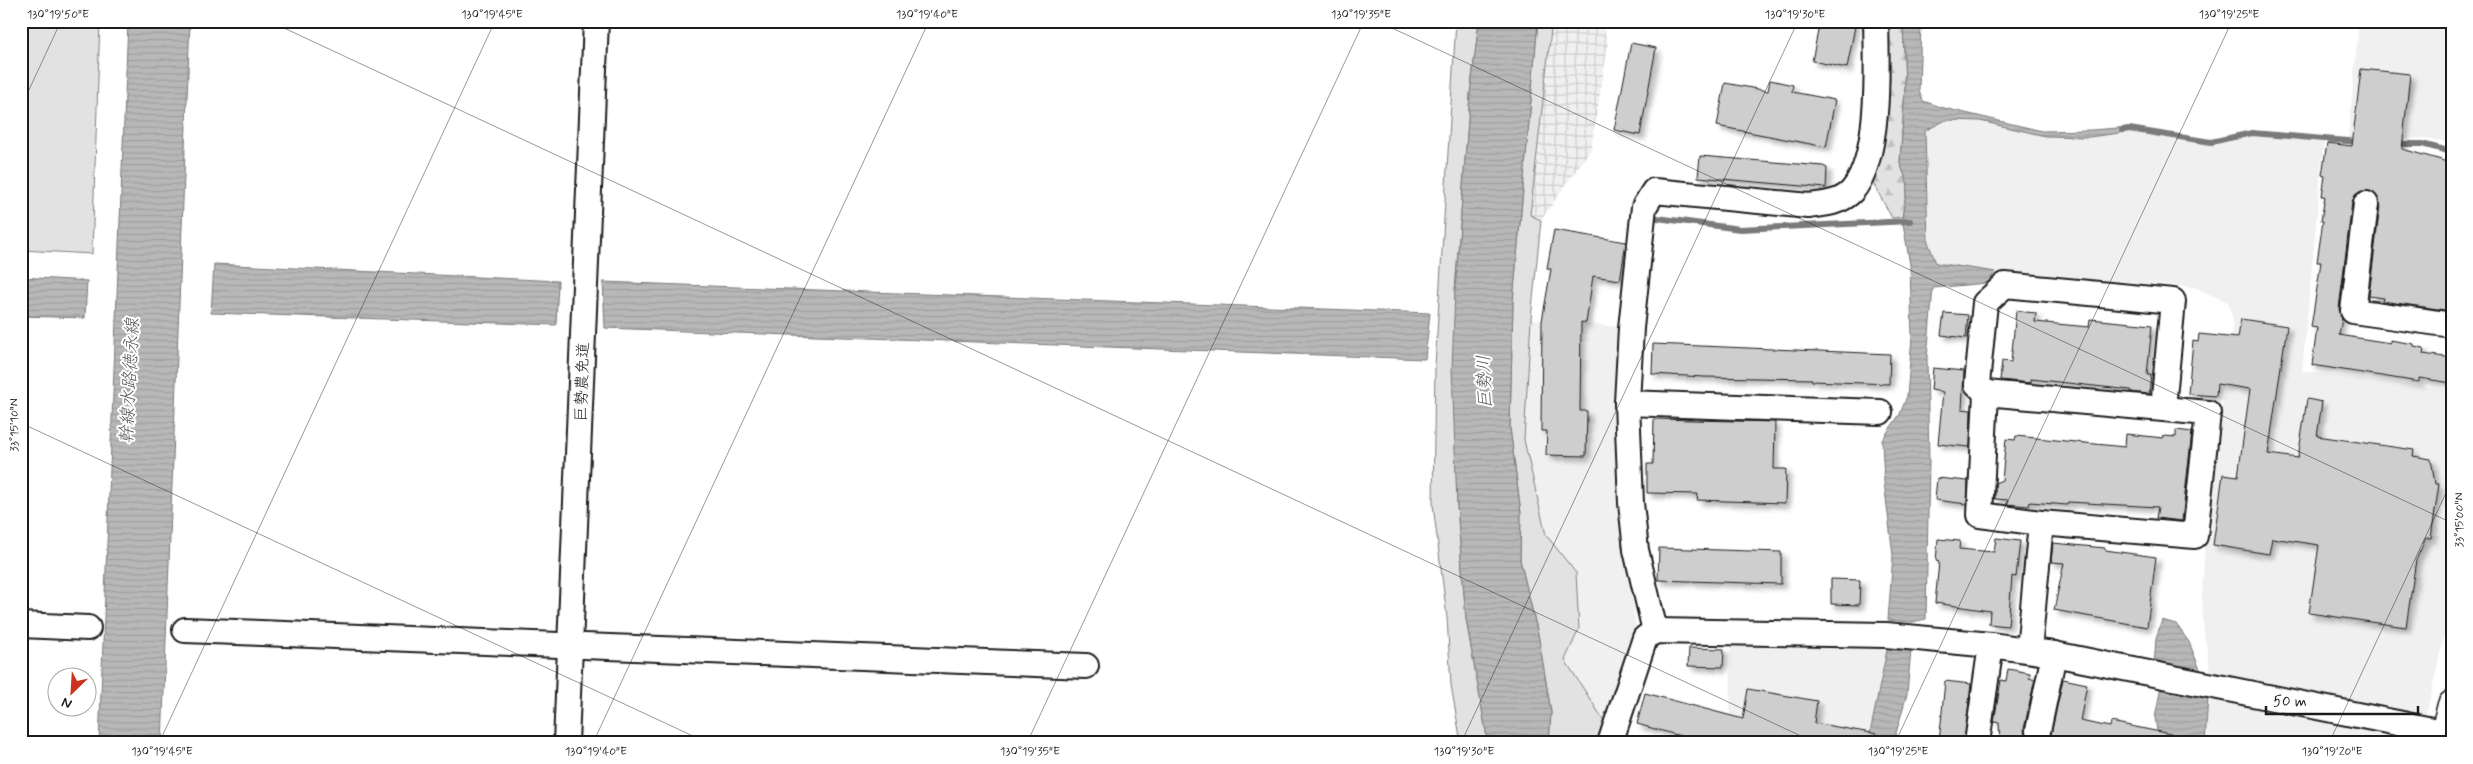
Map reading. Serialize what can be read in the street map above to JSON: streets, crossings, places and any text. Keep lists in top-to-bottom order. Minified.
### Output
{"streets":{"street":["巨勢農免道"]},"water":["幹線水路徳永線","巨勢川"],"scale_bar":"50 m","north":"bottom left","coordinates":["130°19'50\"E","130°19'45\"E","130°19'40\"E","130°19'35\"E","130°19'30\"E","130°19'25\"E","33°15'10\"N","33°15'00\"N","130°19'20\"E"]}
